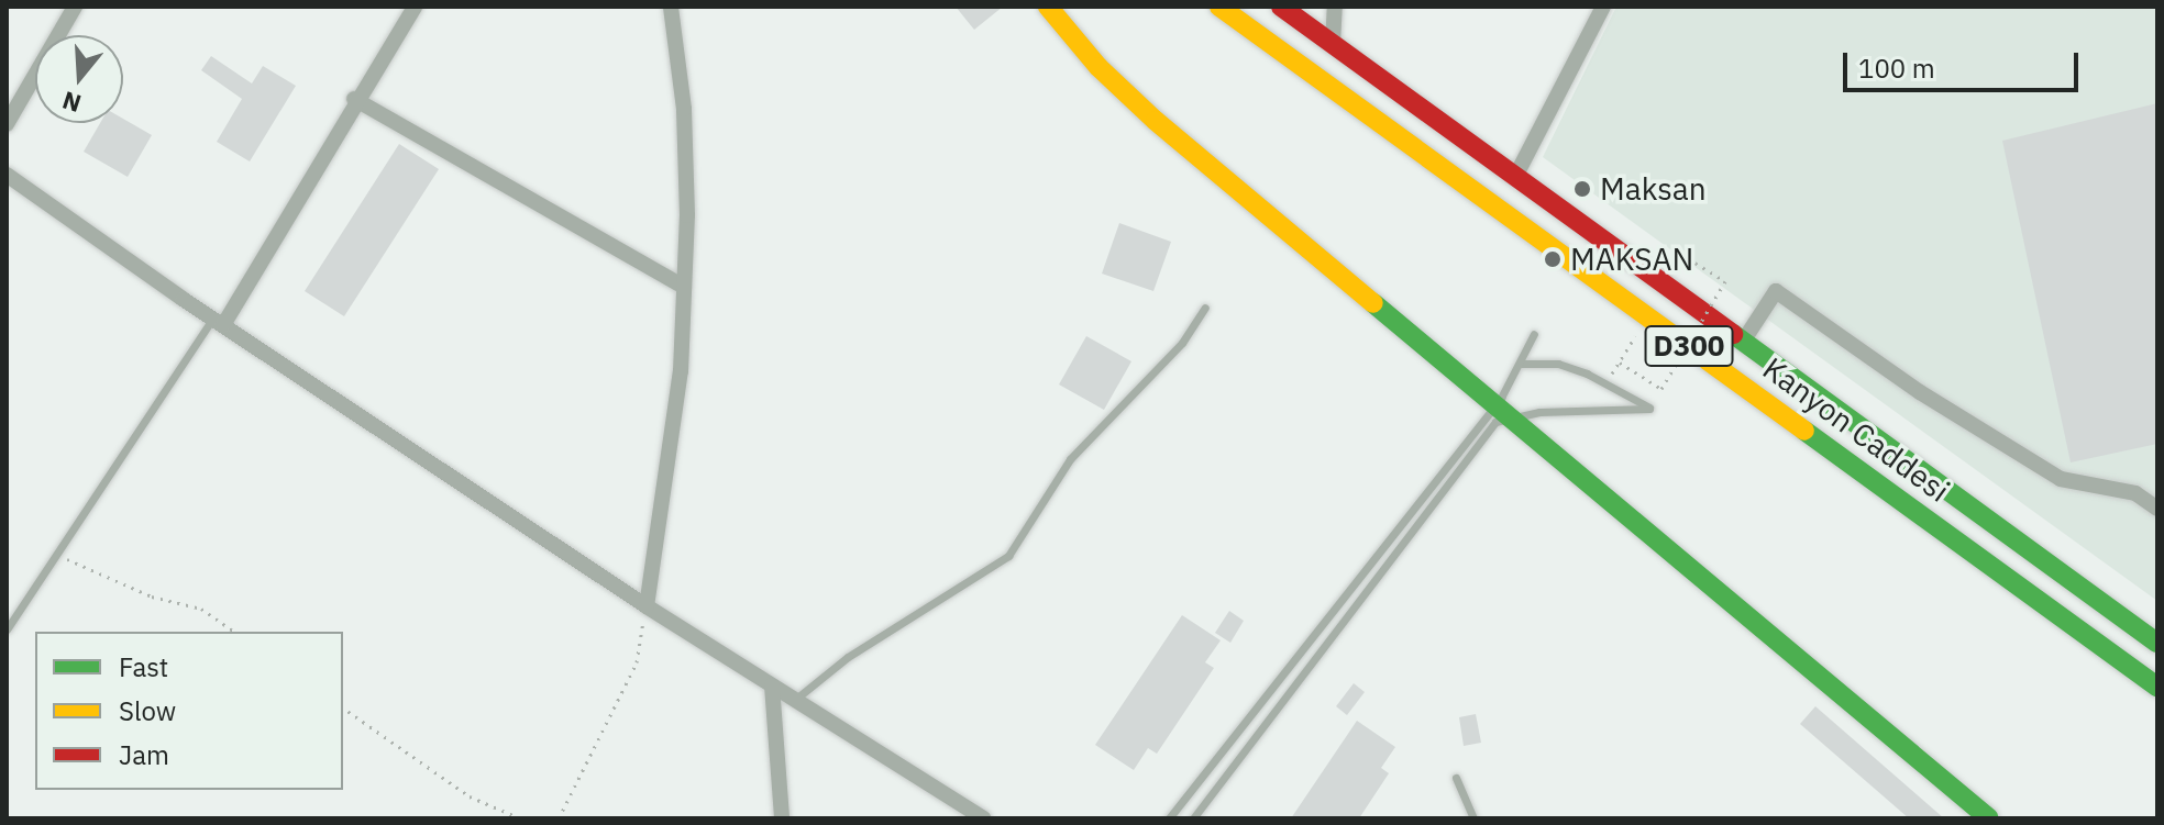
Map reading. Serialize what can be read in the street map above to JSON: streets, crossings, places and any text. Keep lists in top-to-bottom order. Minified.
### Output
{"streets":{"main road":["D300","Kanyon Caddesi"]},"places":["Maksan","MAKSAN"],"legend":["Fast","Slow","Jam"],"scale_bar":"100 m","north":"bottom"}
